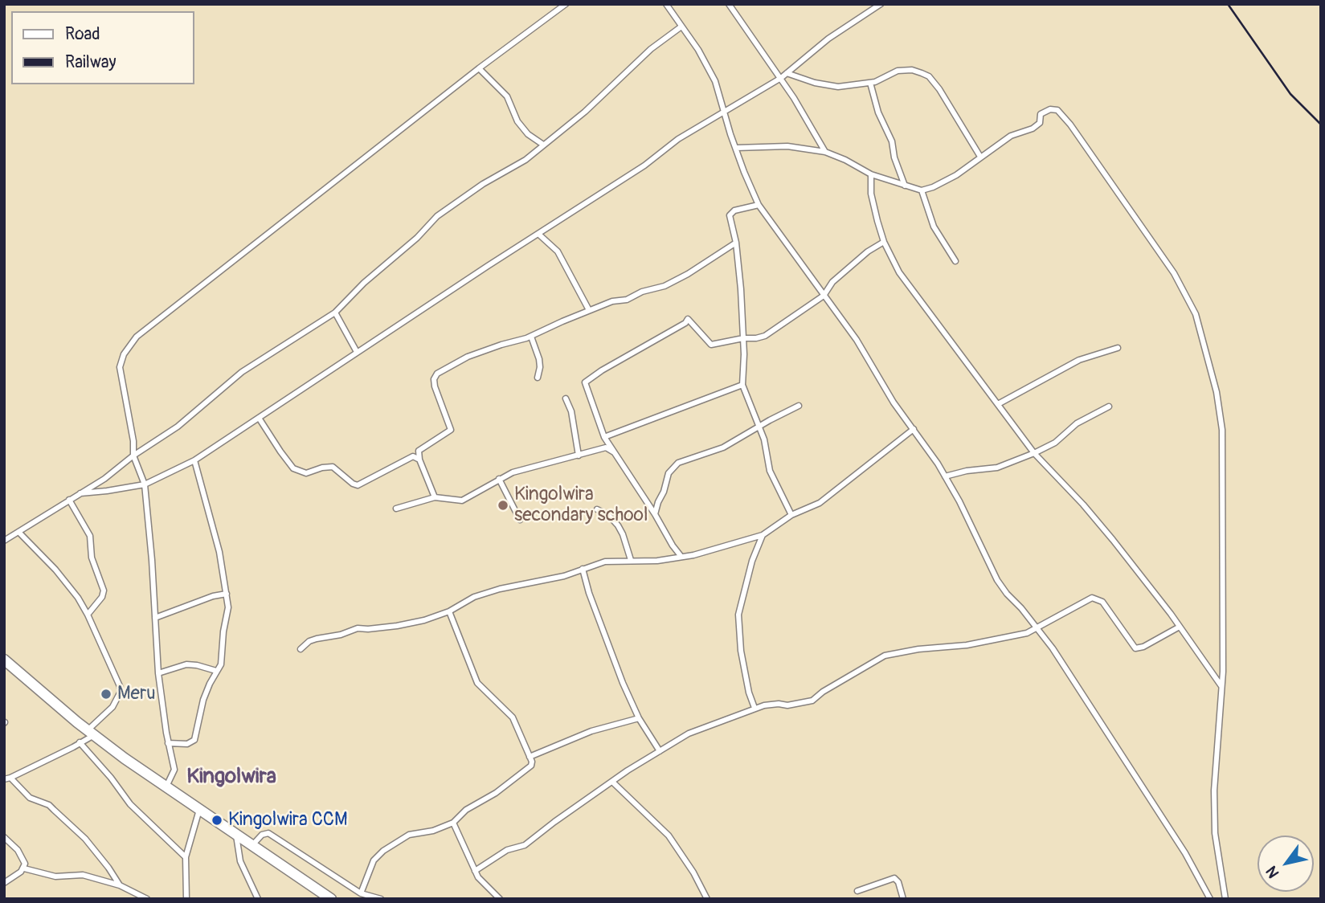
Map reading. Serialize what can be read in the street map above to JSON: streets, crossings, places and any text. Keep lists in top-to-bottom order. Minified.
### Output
{"districts":["Kingolwira"],"places":["Kingolwira secondary school","Meru","Kingolwira CCM"],"legend":["Road","Railway"],"north":"bottom left"}
